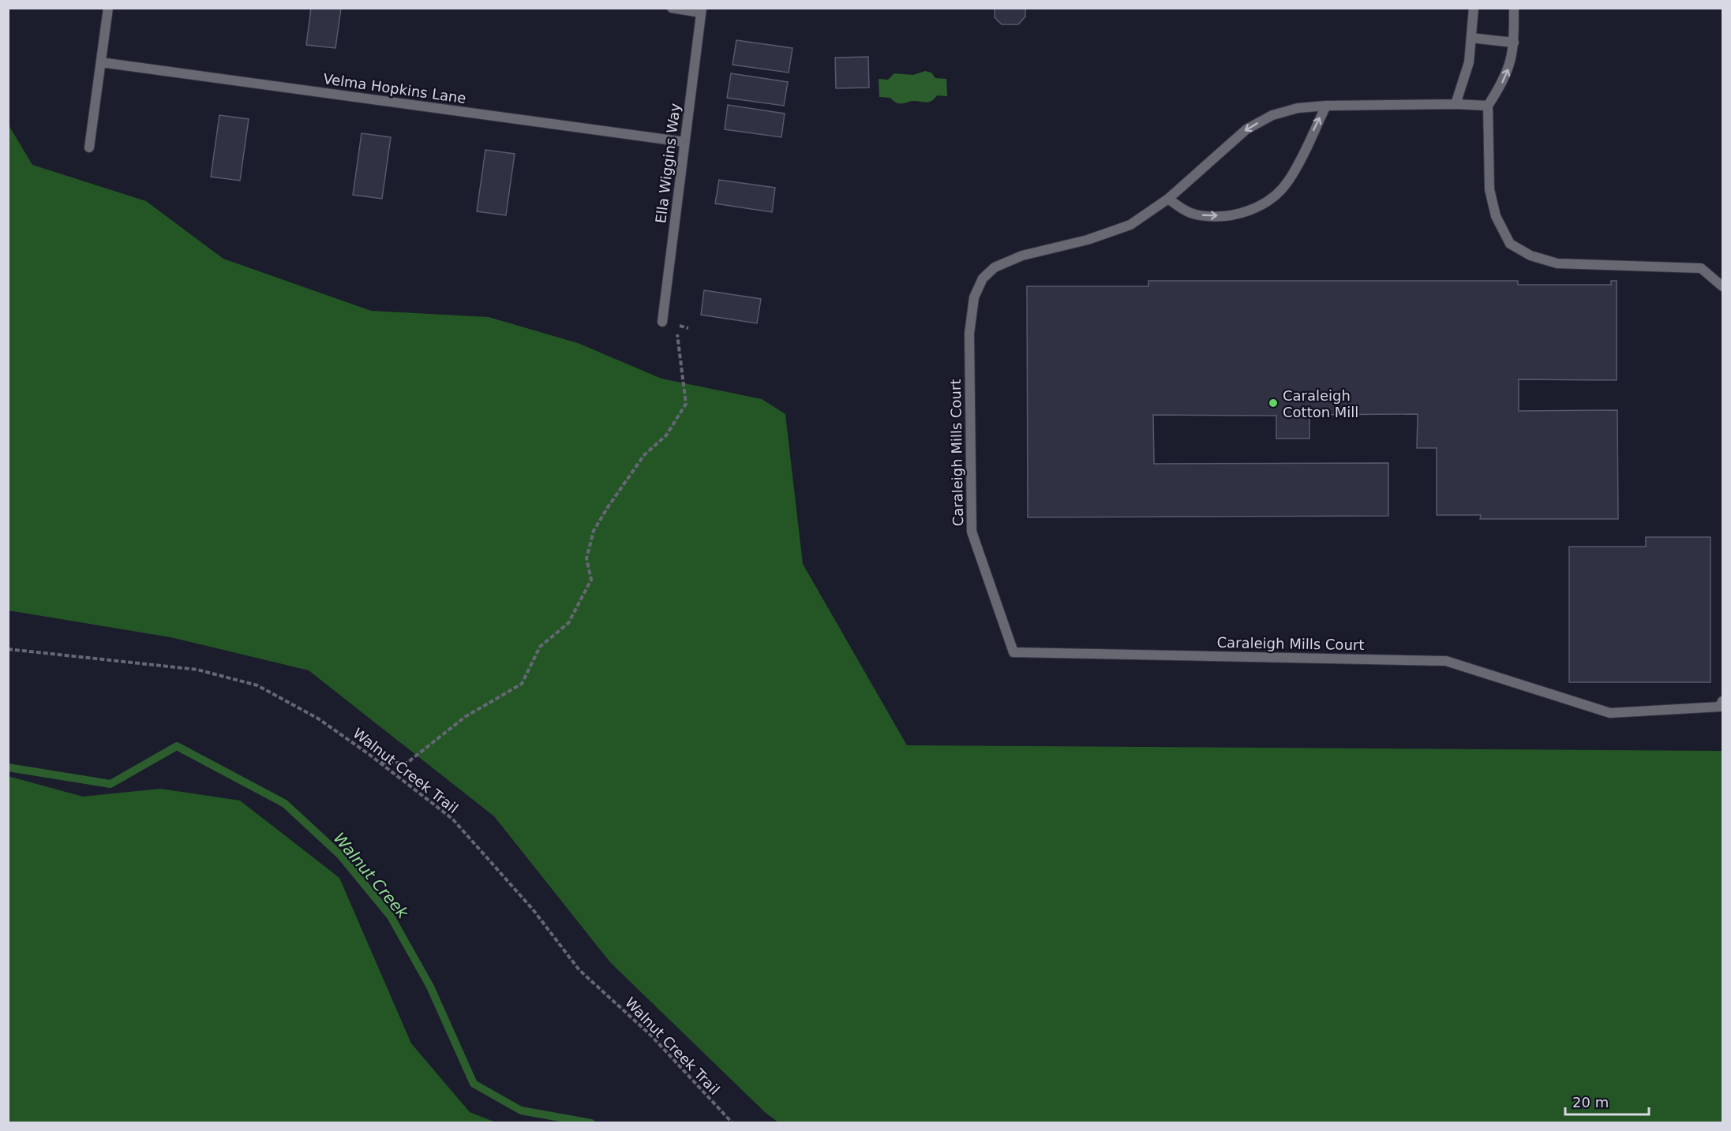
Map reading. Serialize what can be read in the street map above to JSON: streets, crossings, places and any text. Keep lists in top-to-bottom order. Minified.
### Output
{"streets":{"street":["Velma Hopkins Lane","Ella Wiggins Way","Caraleigh Mills Court"],"path":["Walnut Creek Trail"]},"crossings":[["Velma Hopkins Lane","Ella Wiggins Way"]],"water":["Walnut Creek"],"places":["Caraleigh Cotton Mill"],"scale_bar":"20 m"}
